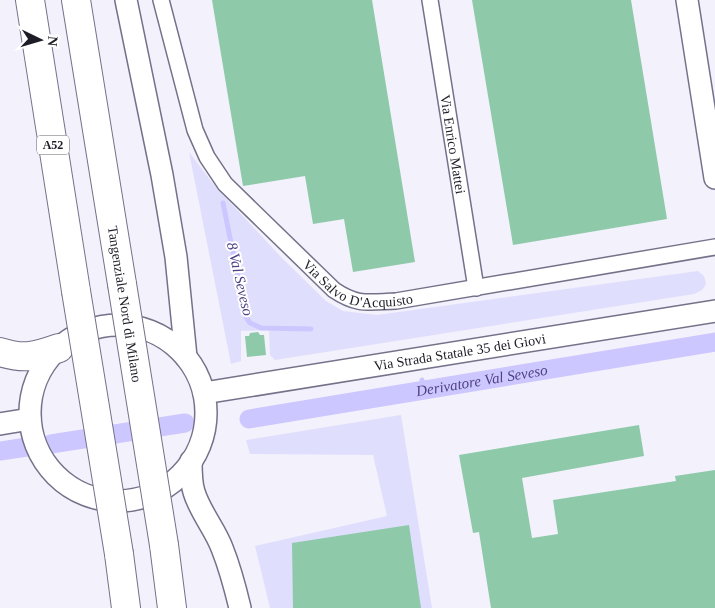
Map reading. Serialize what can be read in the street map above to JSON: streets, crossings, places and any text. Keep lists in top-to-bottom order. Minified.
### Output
{"streets":{"highway":["A52","Tangenziale Nord di Milano"],"main road":["Via Strada Statale 35 dei Giovi"],"street":["Via Enrico Mattei","Via Salvo D'Acquisto"]},"crossings":[["Via Enrico Mattei","Via Salvo D'Acquisto"]],"water":["8 Val Seveso","Derivatore Val Seveso"],"north":"right"}
